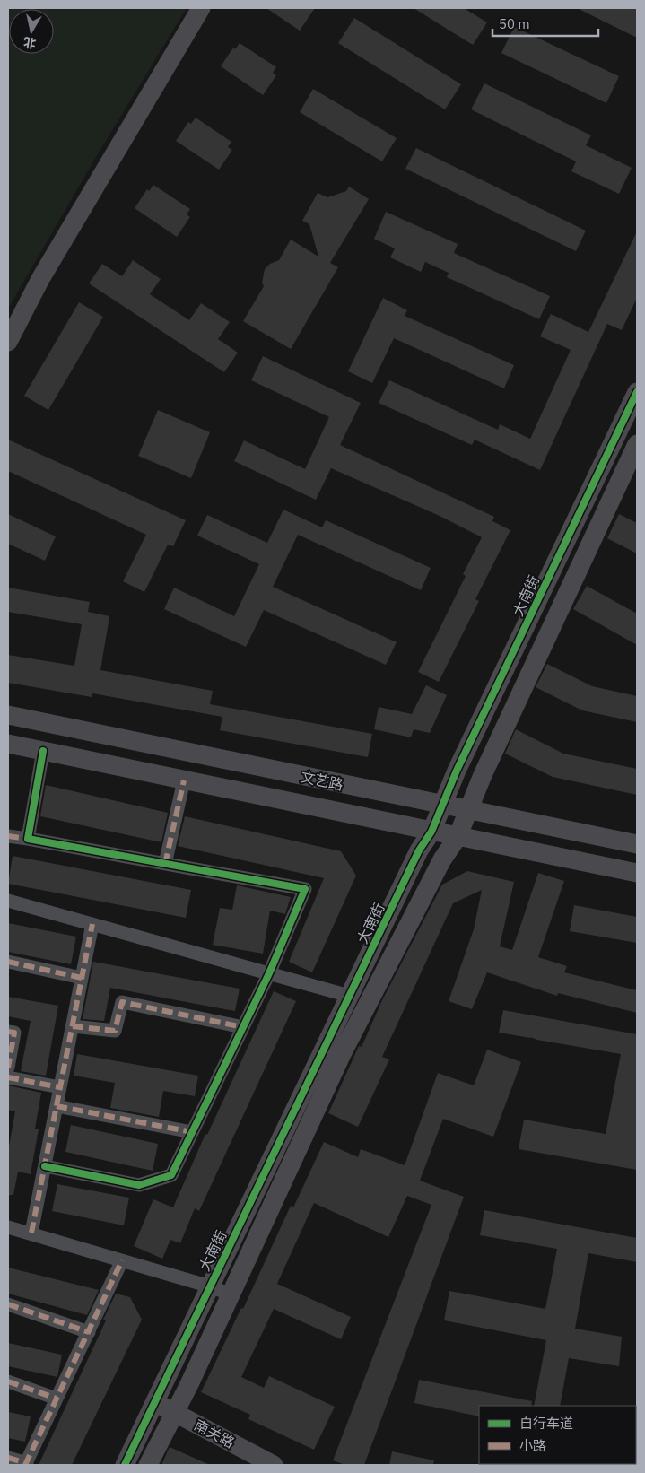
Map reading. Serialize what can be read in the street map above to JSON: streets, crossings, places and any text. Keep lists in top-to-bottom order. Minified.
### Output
{"streets":{"street":["大南街","文艺路","南关路"]},"crossings":[["大南街","文艺路"],["大南街","南关路"]],"legend":["自行车道","小路"],"scale_bar":"50 m","north":"bottom"}
